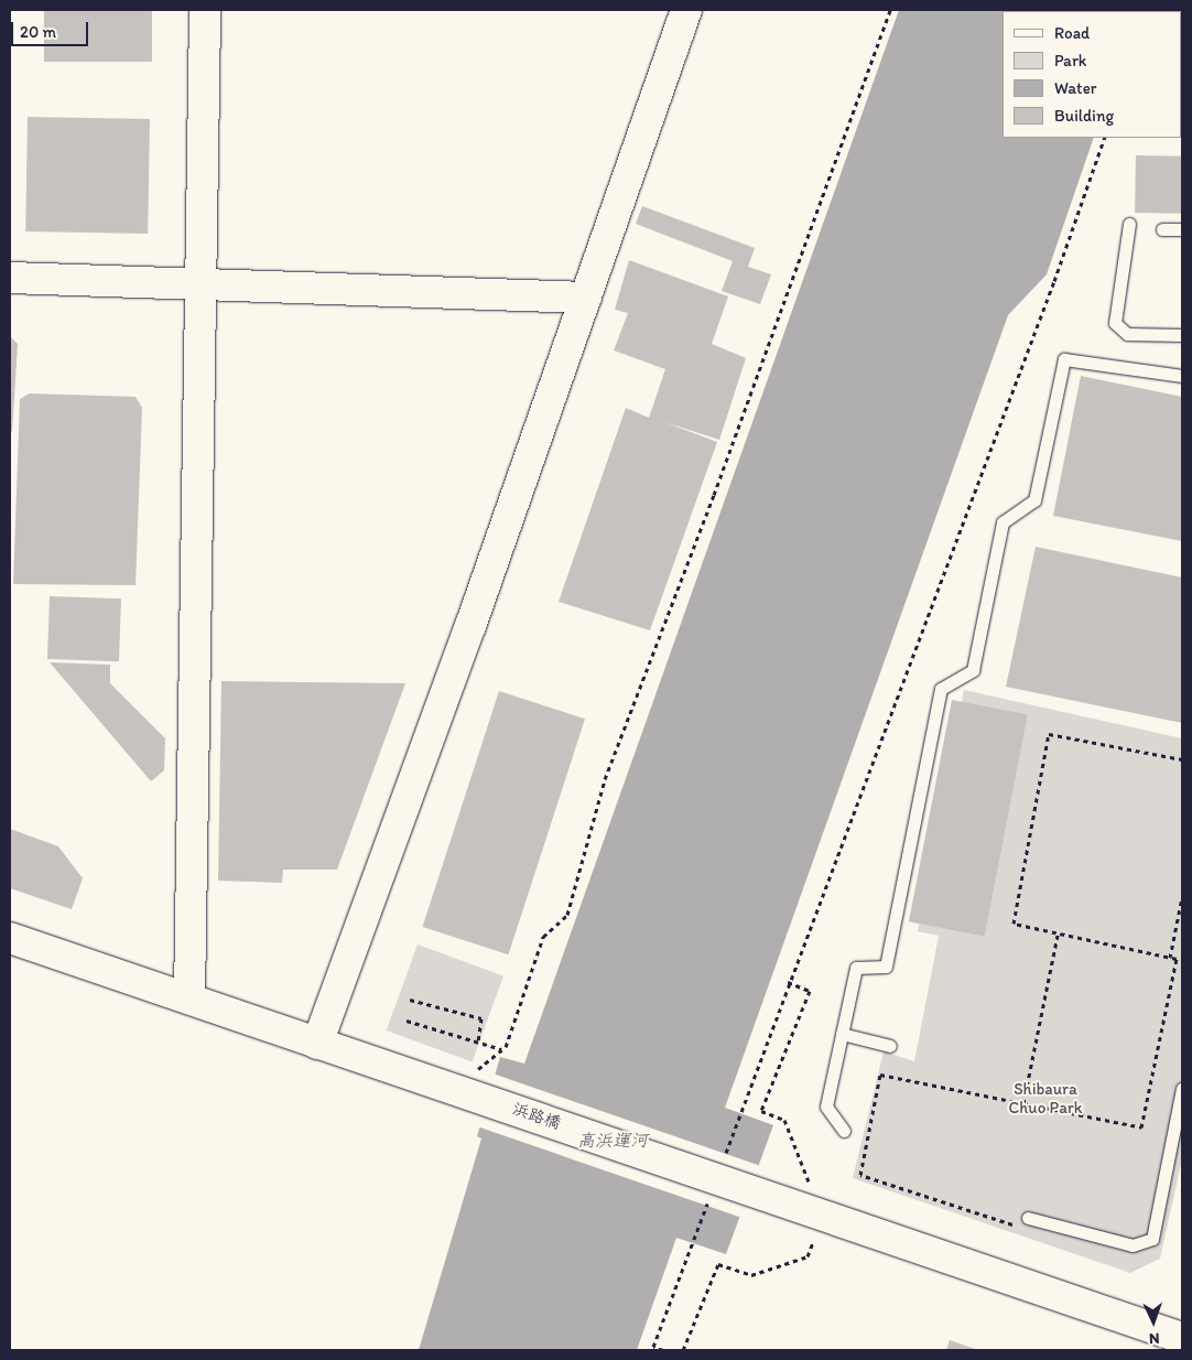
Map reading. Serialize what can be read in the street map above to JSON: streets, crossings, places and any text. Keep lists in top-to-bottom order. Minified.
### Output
{"streets":{"street":["浜路橋"]},"water":["高浜運河"],"parks":["Shibaura Chuo Park"],"legend":["Road","Park","Water","Building"],"scale_bar":"20 m","north":"bottom"}
